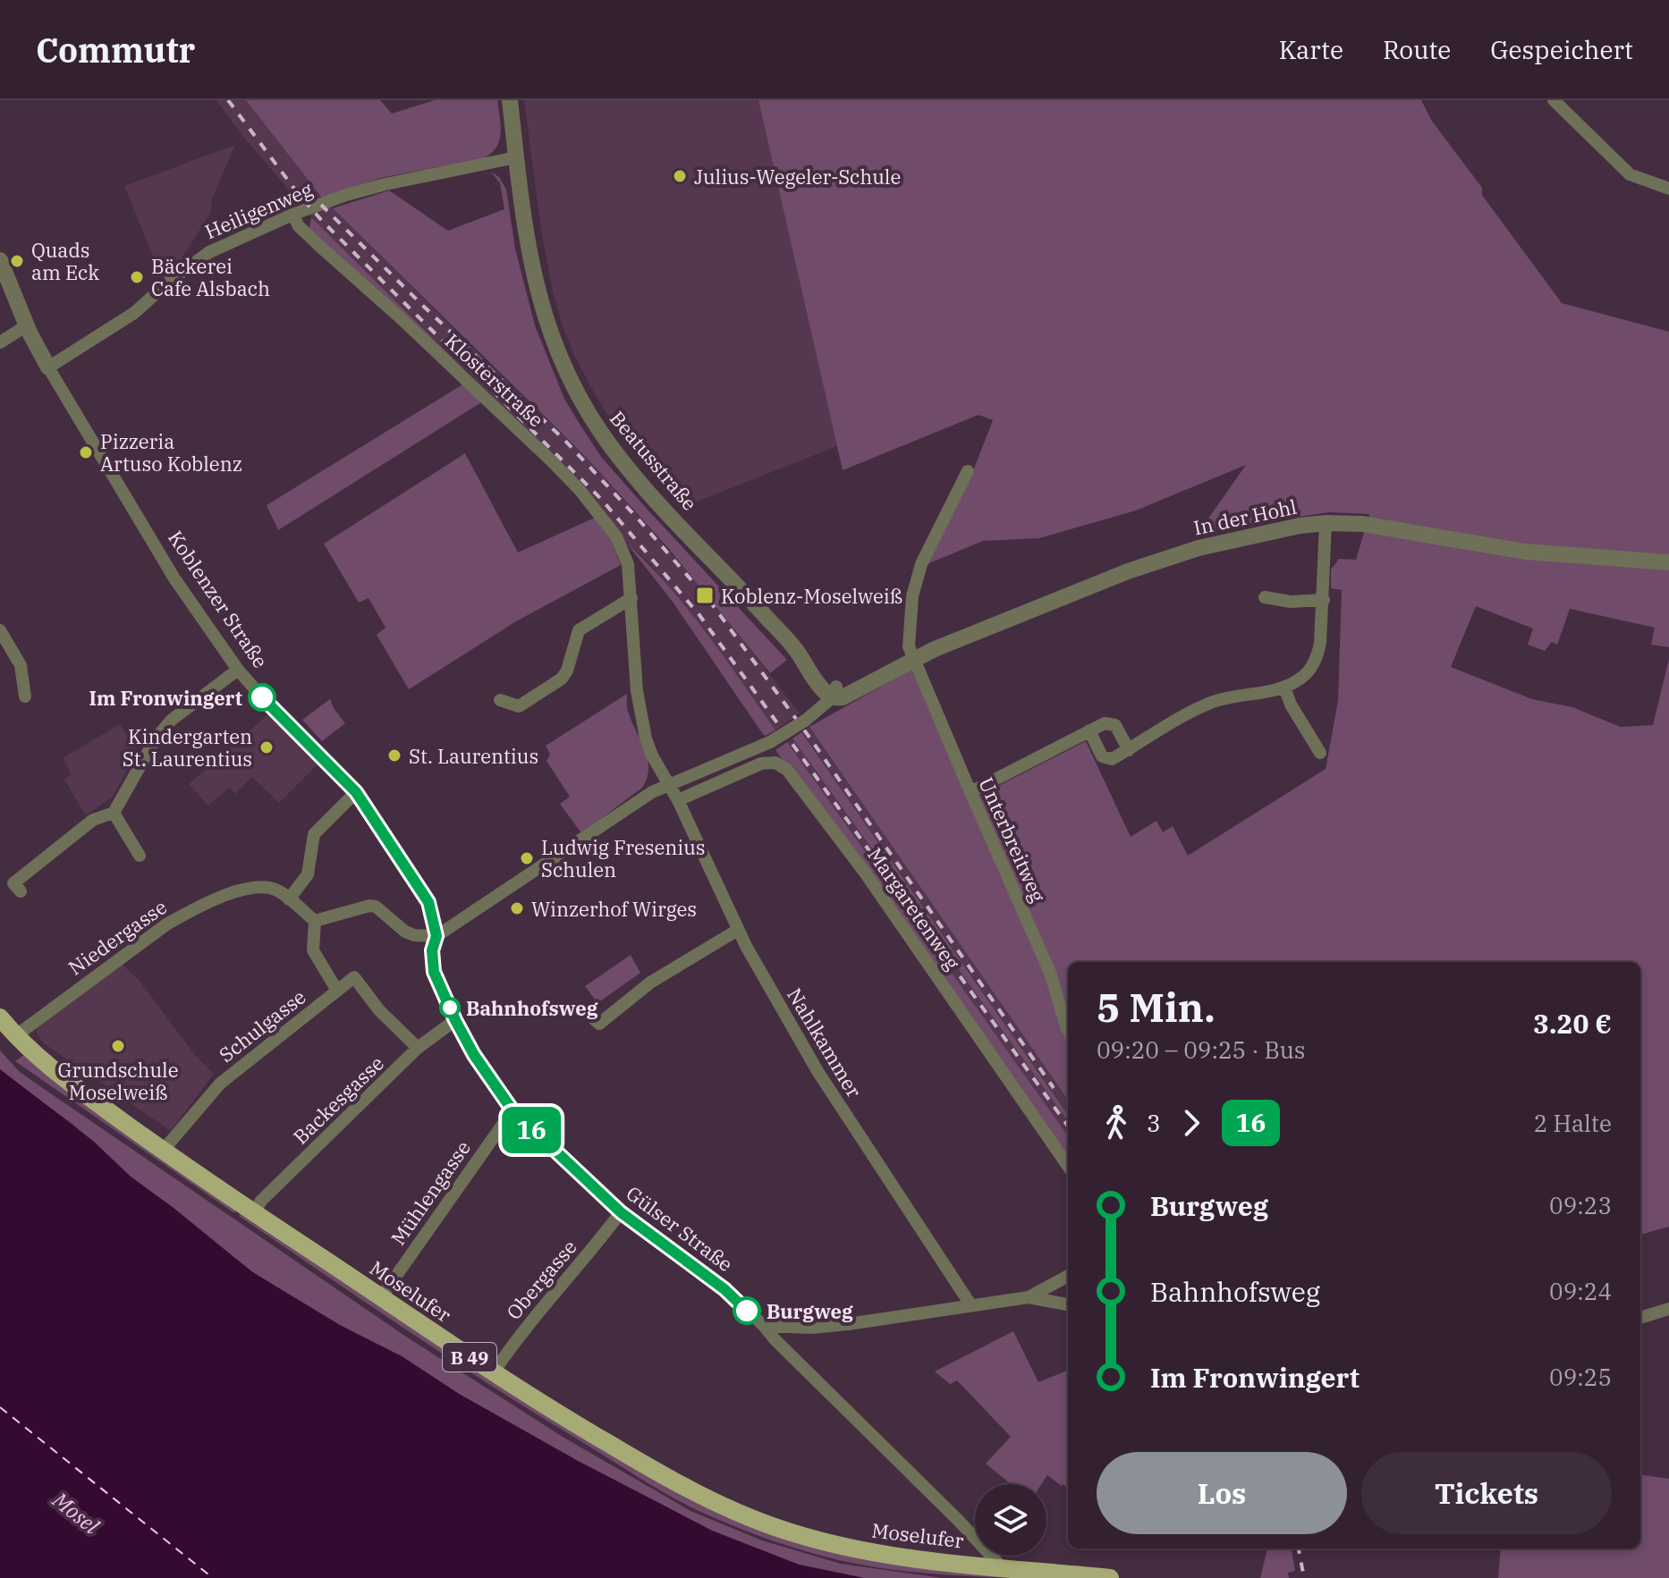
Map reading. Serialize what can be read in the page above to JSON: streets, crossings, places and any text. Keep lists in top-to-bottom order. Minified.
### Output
{"streets":{"main road":["Moselufer","B 49"],"street":["Heiligenweg","Klosterstraße","Beatusstraße","In der Hohl","Koblenzer Straße","Unterbreitweg","Margaretenweg","Niedergasse","Schulgasse","Nahlkammer","Backesgasse","Mühlengasse","Gülser Straße","Obergasse"]},"crossings":[["Heiligenweg","Klosterstraße"],["Heiligenweg","Beatusstraße"],["Heiligenweg","Koblenzer Straße"],["Klosterstraße","Nahlkammer"],["Beatusstraße","In der Hohl"],["In der Hohl","Unterbreitweg"],["Koblenzer Straße","Gülser Straße"],["Margaretenweg","Nahlkammer"],["Niedergasse","Moselufer"],["Schulgasse","Moselufer"],["Backesgasse","Gülser Straße"],["Backesgasse","Moselufer"],["Mühlengasse","Gülser Straße"],["Mühlengasse","Moselufer"],["Gülser Straße","Obergasse"],["Gülser Straße","Moselufer"],["Gülser Straße","B 49"],["Obergasse","Moselufer"],["Moselufer","B 49"]],"water":["Mosel"],"places":{"other":["Julius-Wegeler-Schule","Quads am Eck","Bäckerei Cafe Alsbach","Pizzeria Artuso Koblenz","Im Fronwingert","Kindergarten St. Laurentius","St. Laurentius","Ludwig Fresenius Schulen","Winzerhof Wirges","Bahnhofsweg","Grundschule Moselweiß","Burgweg"],"transit":["Koblenz-Moselweiß"]},"lines":["bus line 16"],"page":{"header":"Commutr","nav":["Karte","Route","Gespeichert"],"on_map":"16","heading":["5 Min.","09:20 – 09:25 · Bus","3.20 €"],"legs":["3","16","2 Halte"],"list":[{"name":"Burgweg","value":"09:23"},{"name":"Bahnhofsweg","value":"09:24"},{"name":"Im Fronwingert","value":"09:25"}],"buttons":["Los","Tickets"]}}
